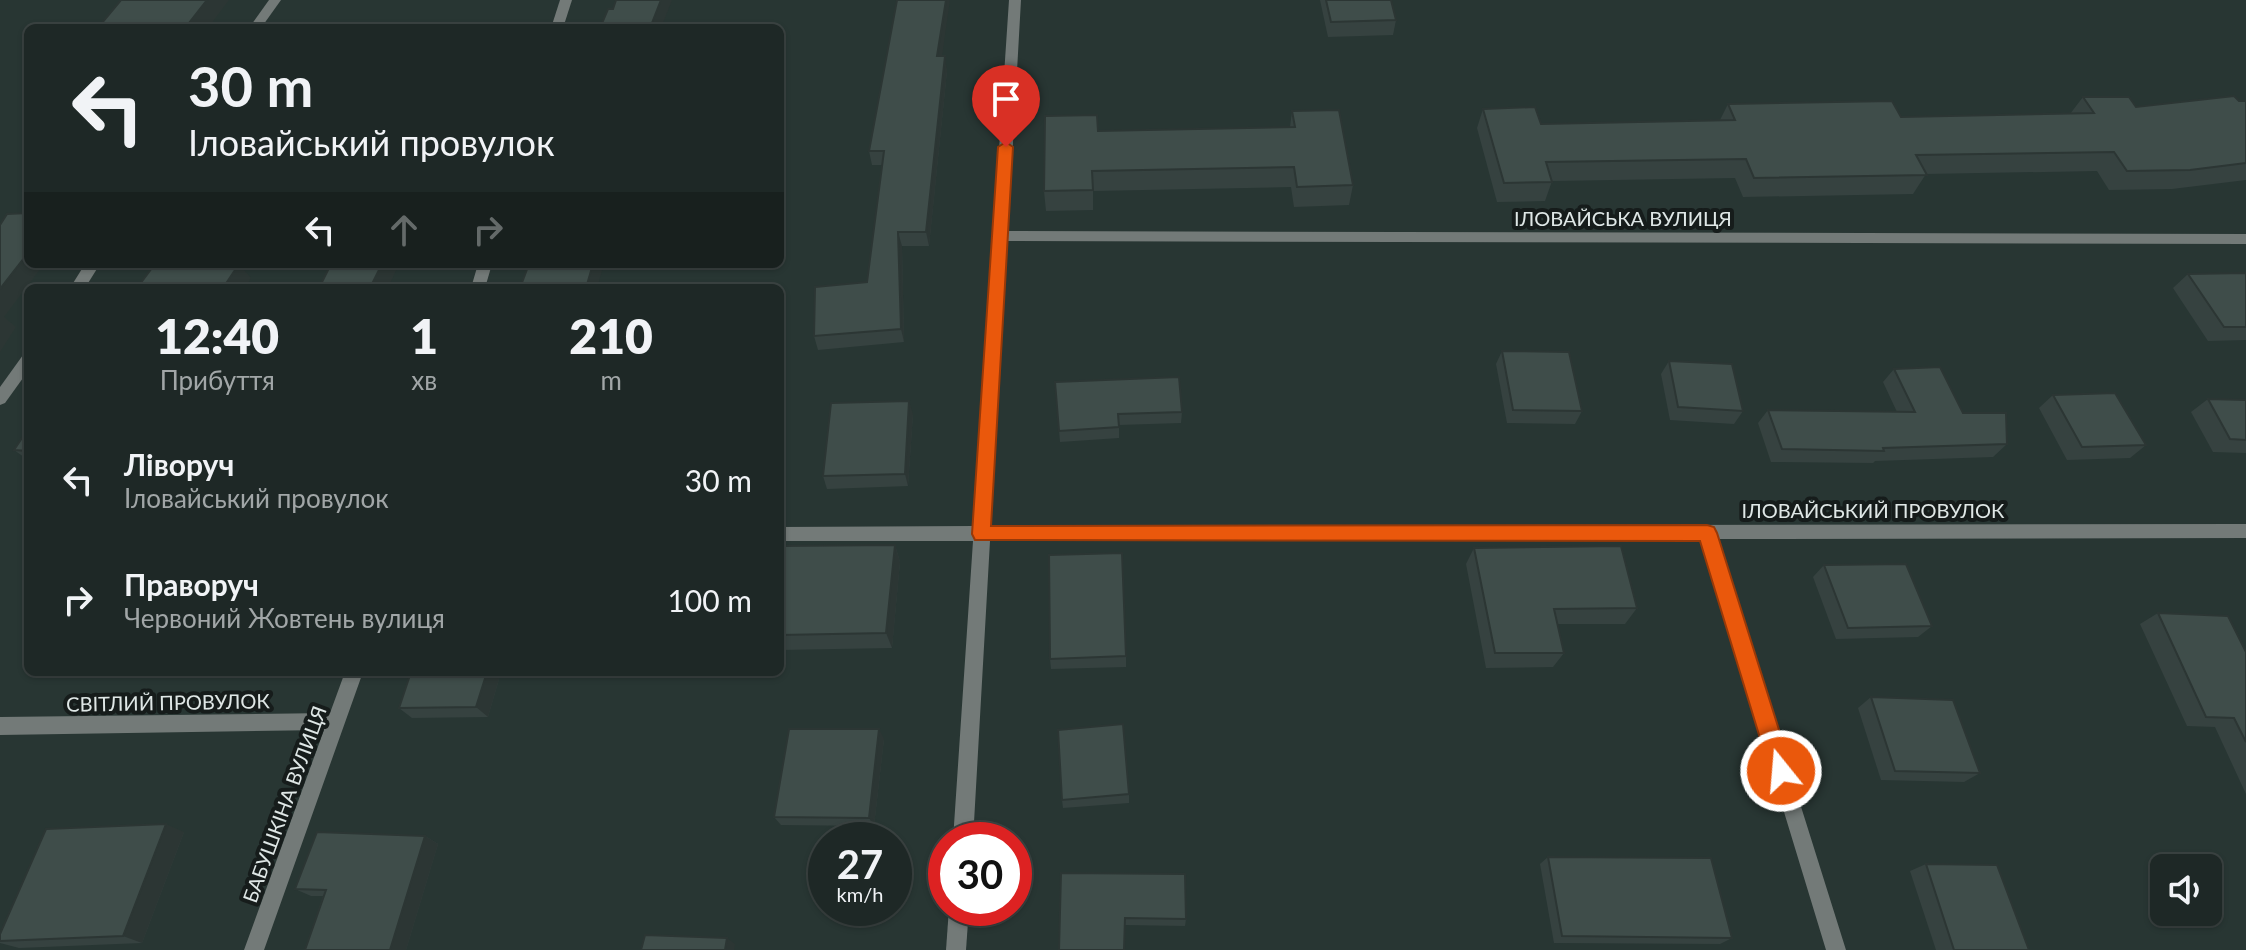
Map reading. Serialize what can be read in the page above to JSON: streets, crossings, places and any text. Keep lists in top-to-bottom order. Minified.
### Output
{"streets":{"street":["ІЛОВАЙСЬКА ВУЛИЦЯ","ІЛОВАЙСЬКИЙ ПРОВУЛОК","СВІТЛИЙ ПРОВУЛОК","БАБУШКІНА ВУЛИЦЯ"]},"crossings":[["СВІТЛИЙ ПРОВУЛОК","БАБУШКІНА ВУЛИЦЯ"]],"page":{"turn":["30 m","Іловайський провулок"],"eta":["12:40","Прибуття","1","хв","210","m"],"list":[{"name":"Ліворуч","note":"Іловайський провулок","value":"30 m"},{"name":"Праворуч","note":"Червоний Жовтень вулиця","value":"100 m"}],"speed":"27 km/h","limit":"30"}}
